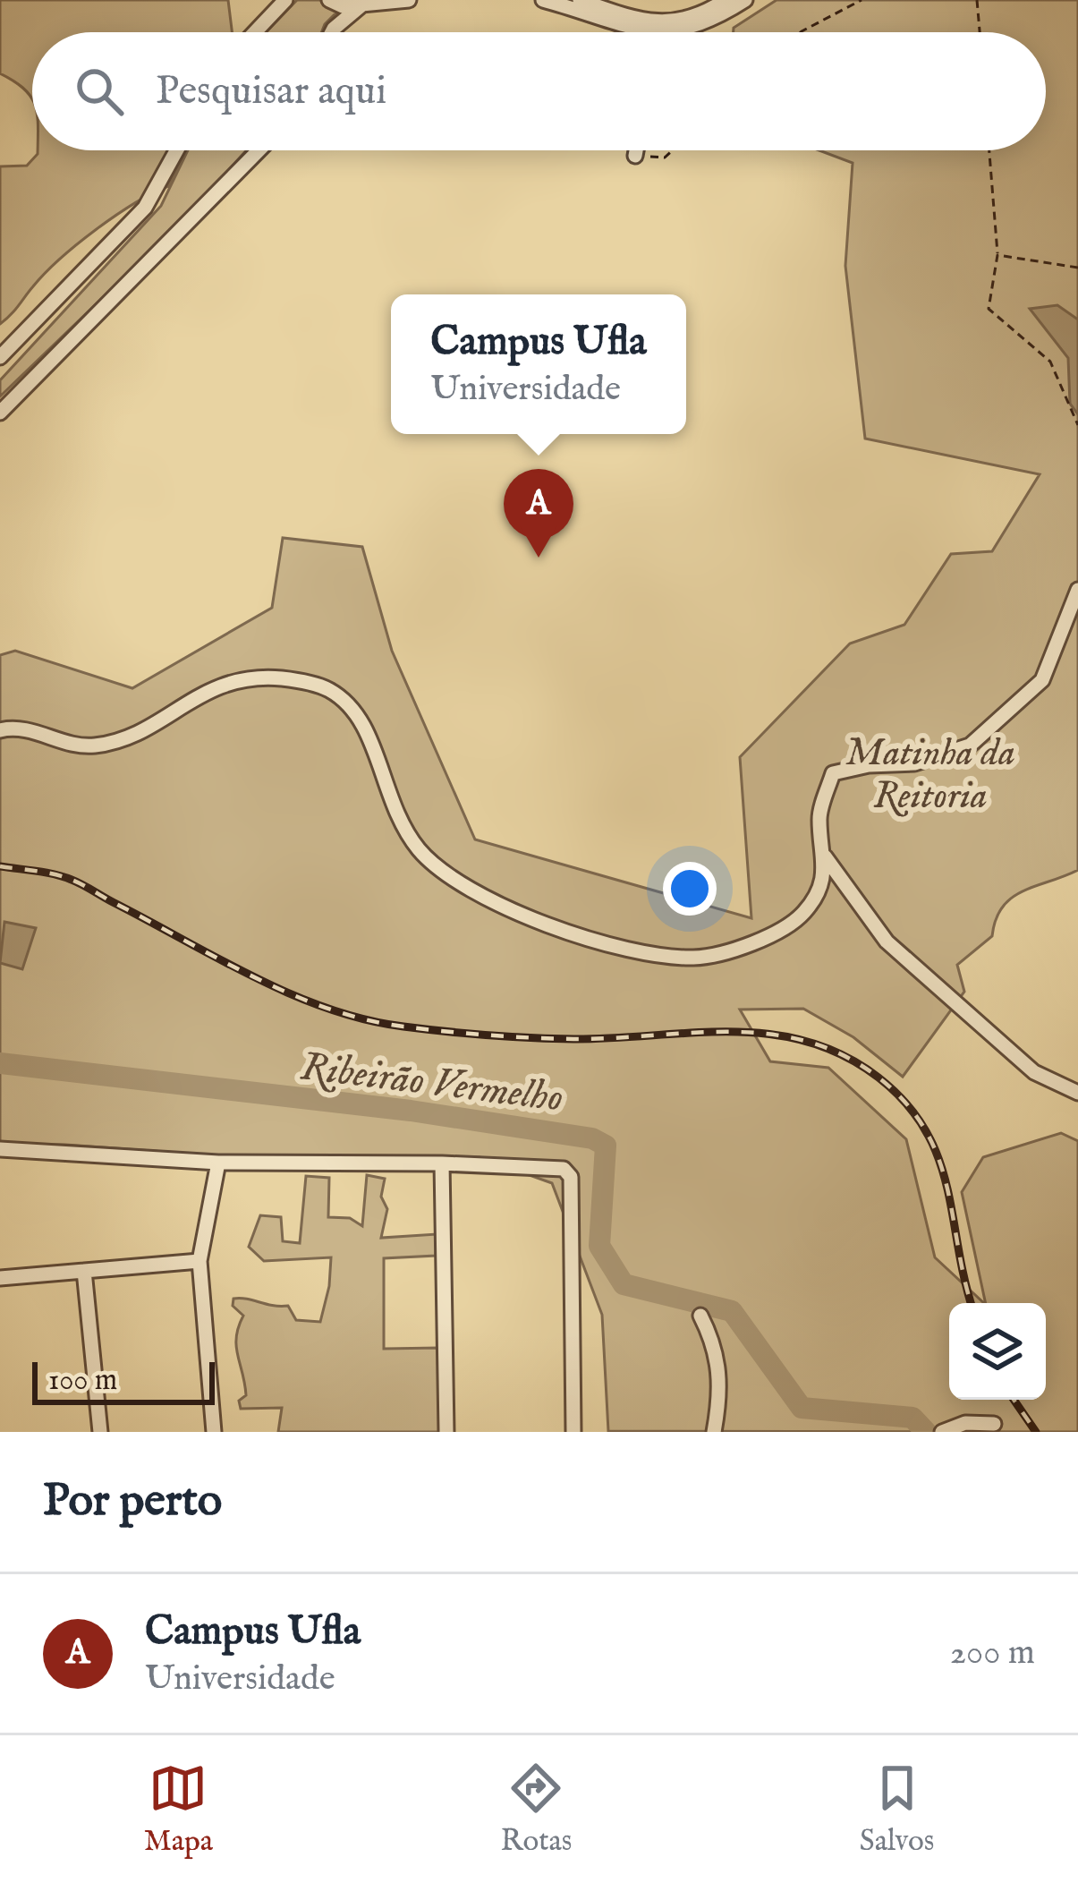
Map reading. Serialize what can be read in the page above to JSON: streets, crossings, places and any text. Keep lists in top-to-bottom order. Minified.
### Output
{"water":["Ribeirão Vermelho"],"parks":["Matinha da Reitoria"],"scale_bar":"100 m","page":{"search":"Pesquisar aqui","popup":["Campus Ufla","Universidade"],"pins":"A","scale":"100 m","heading":"Por perto","list":[{"mark":"A","name":"Campus Ufla","note":"Universidade","value":"200 m"}],"nav":["Mapa","Rotas","Salvos"]}}
